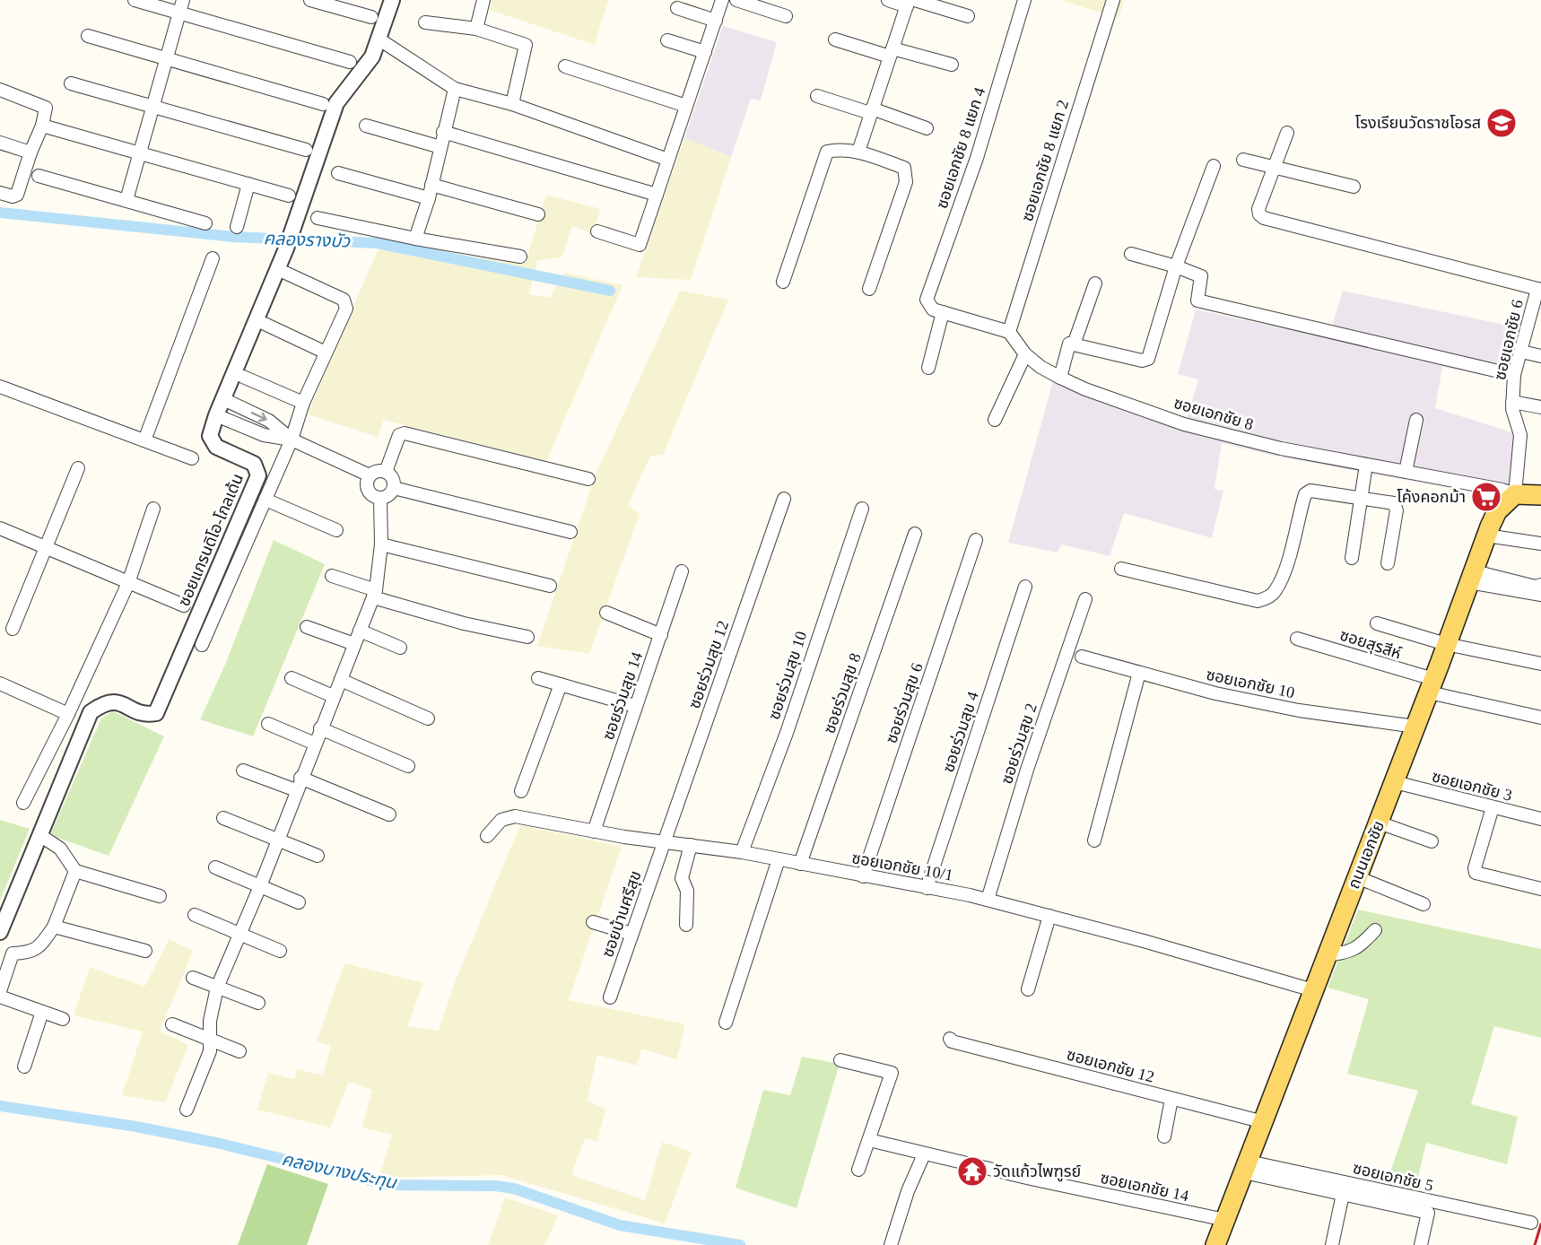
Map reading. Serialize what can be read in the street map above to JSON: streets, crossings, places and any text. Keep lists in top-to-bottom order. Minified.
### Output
{"streets":{"main road":["ถนนเอกชัย"],"street":["ซอยเอกชัย 8 แยก 4","ซอยเอกชัย 8 แยก 2","ซอยเอกชัย 6","ซอยเอกชัย 8","ซอยแกรนดิโอ-โกลเด้น","ซอยสุรสีห์","ซอยร่วมสุข 12","ซอยร่วมสุข 10","ซอยเอกชัย 10","ซอยร่วมสุข 8","ซอยร่วมสุข 14","ซอยร่วมสุข 6","ซอยร่วมสุข 4","ซอยร่วมสุข 2","ซอยเอกชัย 3","ซอยเอกชัย 10/1","ซอยบ้านศรีสุข","ซอยเอกชัย 12","ซอยเอกชัย 5","ซอยเอกชัย 14"]},"crossings":[["ซอยเอกชัย 8 แยก 2","ซอยเอกชัย 8"],["ซอยเอกชัย 6","ซอยเอกชัย 8"],["ซอยเอกชัย 6","ถนนเอกชัย"],["ซอยเอกชัย 8","ถนนเอกชัย"],["ซอยสุรสีห์","ถนนเอกชัย"],["ซอยร่วมสุข 12","ซอยเอกชัย 10/1"],["ซอยร่วมสุข 12","ซอยบ้านศรีสุข"],["ซอยร่วมสุข 10","ซอยเอกชัย 10/1"],["ซอยเอกชัย 10","ถนนเอกชัย"],["ซอยร่วมสุข 8","ซอยเอกชัย 10/1"],["ซอยร่วมสุข 14","ซอยเอกชัย 10/1"],["ซอยร่วมสุข 6","ซอยเอกชัย 10/1"],["ซอยร่วมสุข 4","ซอยเอกชัย 10/1"],["ซอยร่วมสุข 2","ซอยเอกชัย 10/1"],["ซอยเอกชัย 3","ถนนเอกชัย"],["ถนนเอกชัย","ซอยเอกชัย 10/1"],["ถนนเอกชัย","ซอยเอกชัย 12"],["ถนนเอกชัย","ซอยเอกชัย 5"],["ถนนเอกชัย","ซอยเอกชัย 14"],["ซอยเอกชัย 10/1","ซอยบ้านศรีสุข"]],"water":["คลองรางบัว","คลองบางประทุน"],"places":{"school or university":["โรงเรียนวัดราชโอรส"],"supermarket":["โค้งคอกม้า"],"temple":["วัดแก้วไพฑูรย์"]}}
